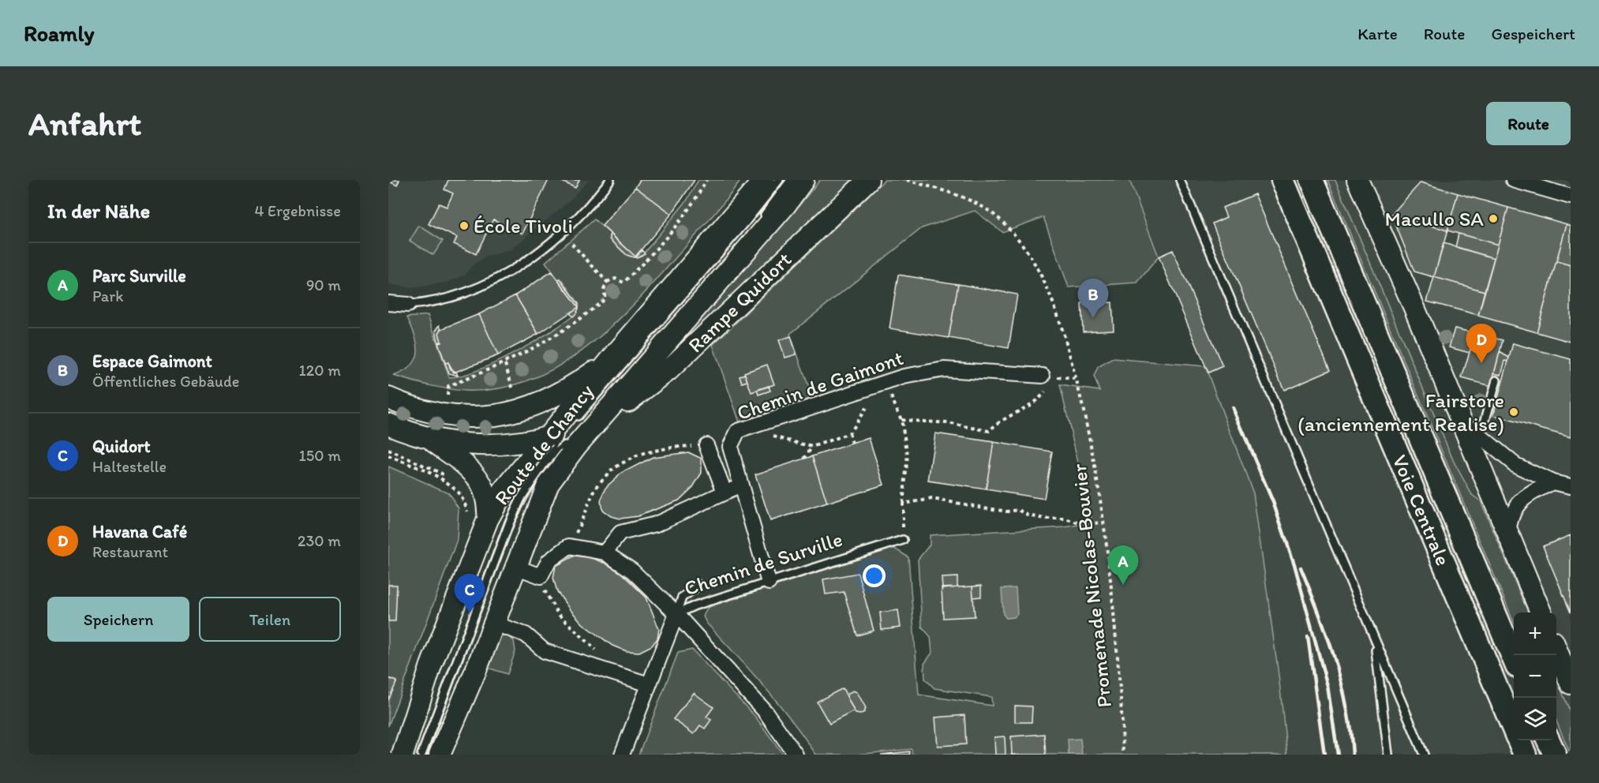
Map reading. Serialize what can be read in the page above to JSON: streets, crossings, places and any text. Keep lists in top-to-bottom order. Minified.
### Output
{"streets":{"main road":["Rampe Quidort","Route de Chancy","Voie Centrale"],"street":["Chemin de Gaimont","Chemin de Surville"],"path":["Promenade Nicolas-Bouvier"]},"crossings":[["Rampe Quidort","Route de Chancy"],["Chemin de Gaimont","Chemin de Surville"]],"places":["Macullo SA","École Tivoli","Fairstore (anciennement Realise)"],"page":{"header":"Roamly","nav":["Karte","Route","Gespeichert"],"buttons":["Route",["Speichern","Teilen"]],"title":"Anfahrt","heading":["In der Nähe","4 Ergebnisse"],"list":[{"mark":"A","name":"Parc Surville","note":"Park","value":"90 m"},{"mark":"B","name":"Espace Gaimont","note":"Öffentliches Gebäude","value":"120 m"},{"mark":"C","name":"Quidort","note":"Haltestelle","value":"150 m"},{"mark":"D","name":"Havana Café","note":"Restaurant","value":"230 m"}],"pins":["B","D","A","C"],"map_buttons":["+","−"]}}
